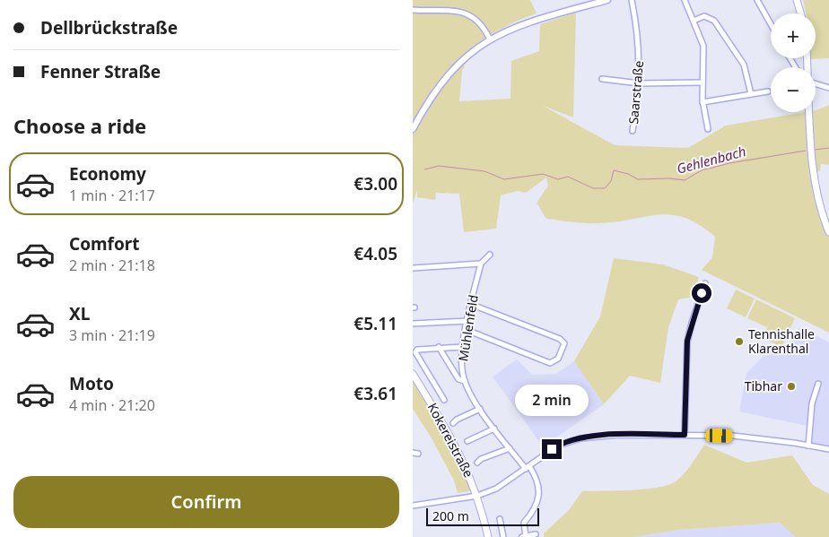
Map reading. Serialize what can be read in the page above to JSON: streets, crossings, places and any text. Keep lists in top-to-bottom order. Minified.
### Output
{"streets":{"main road":["Kokereistraße"],"street":["Saarstraße","Mühlenfeld"]},"water":["Gehlenbach"],"places":["Tennishalle Klarenthal","Tibhar"],"scale_bar":"200 m","page":{"banner":["Dellbrückstraße","Fenner Straße"],"map_buttons":["+","−"],"heading":"Choose a ride","list":[{"name":"Economy","note":"1 min · 21:17","value":"€3.00"},{"name":"Comfort","note":"2 min · 21:18","value":"€4.05"},{"name":"XL","note":"3 min · 21:19","value":"€5.11"},{"name":"Moto","note":"4 min · 21:20","value":"€3.61"}],"bubble":"2 min","buttons":"Confirm","scale":"200 m"}}
